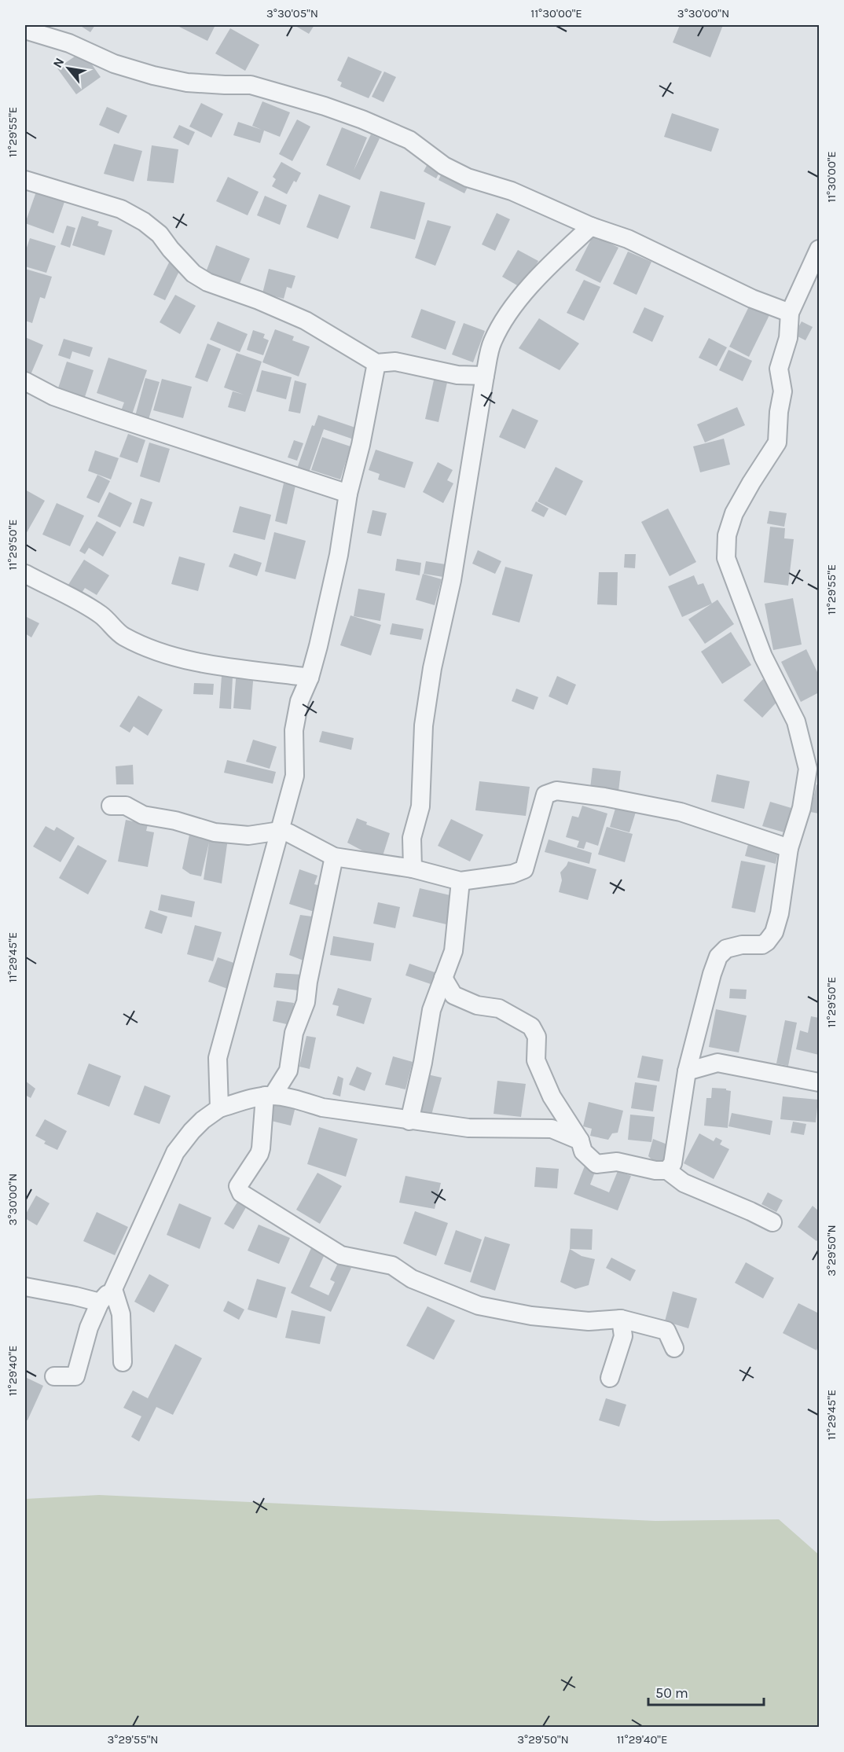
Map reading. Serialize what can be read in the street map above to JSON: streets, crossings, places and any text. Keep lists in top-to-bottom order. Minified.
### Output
{"scale_bar":"50 m","north":"top left","coordinates":["3°30'05\"N","11°30'00\"E","3°30'00\"N","11°29'55\"E","11°29'50\"E","11°29'45\"E","3°29'50\"N","11°29'40\"E","3°29'55\"N"]}
